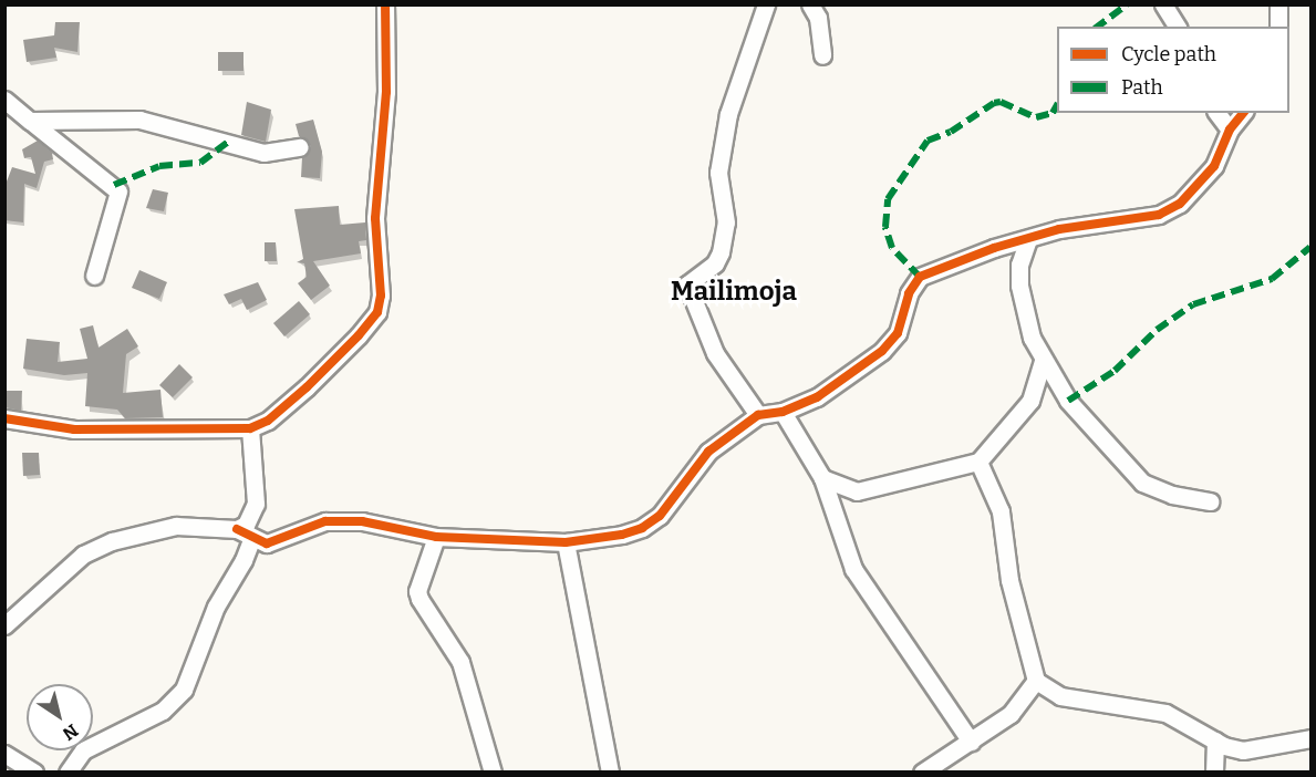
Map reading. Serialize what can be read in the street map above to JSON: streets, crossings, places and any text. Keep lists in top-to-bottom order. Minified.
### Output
{"districts":["Mailimoja"],"legend":["Cycle path","Path"],"north":"bottom right"}
